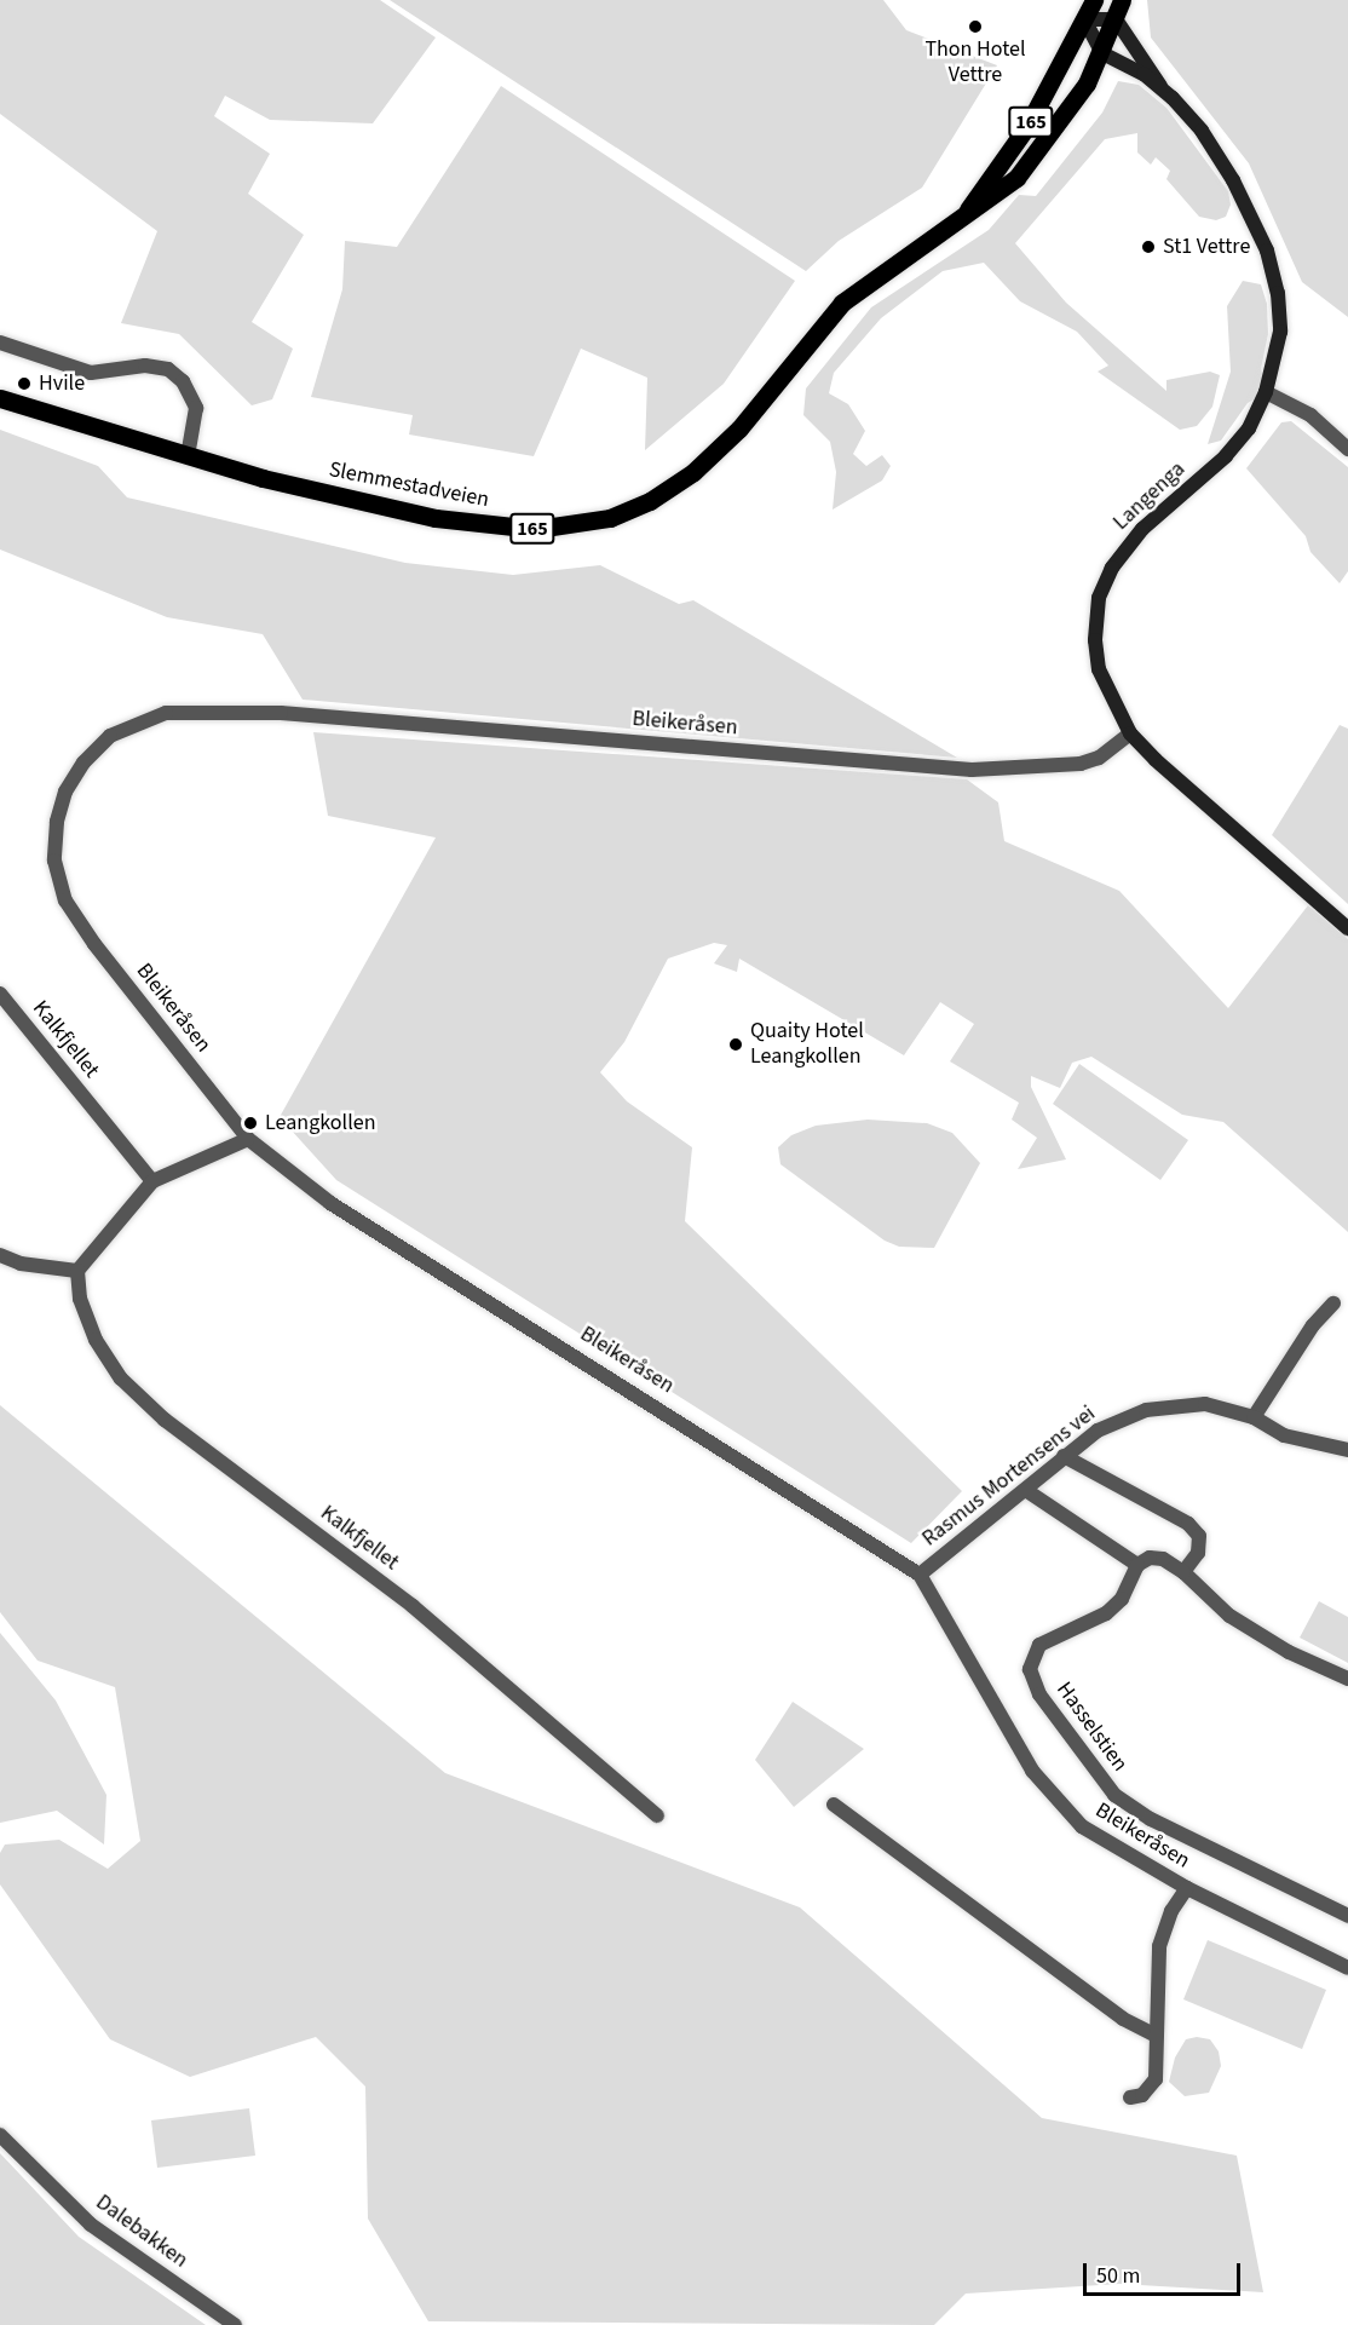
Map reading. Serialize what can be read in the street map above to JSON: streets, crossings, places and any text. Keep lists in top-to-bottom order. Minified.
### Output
{"streets":{"main road":["165","Slemmestadveien","Langenga"],"street":["Bleikeråsen","Kalkfjellet","Rasmus Mortensens vei","Hasselstien","Dalebakken"]},"crossings":[["Slemmestadveien","Langenga"],["Langenga","Bleikeråsen"],["Bleikeråsen","Rasmus Mortensens vei"]],"places":["Thon Hotel Vettre","St1 Vettre","Hvile","Quaity Hotel Leangkollen","Leangkollen"],"scale_bar":"50 m"}
